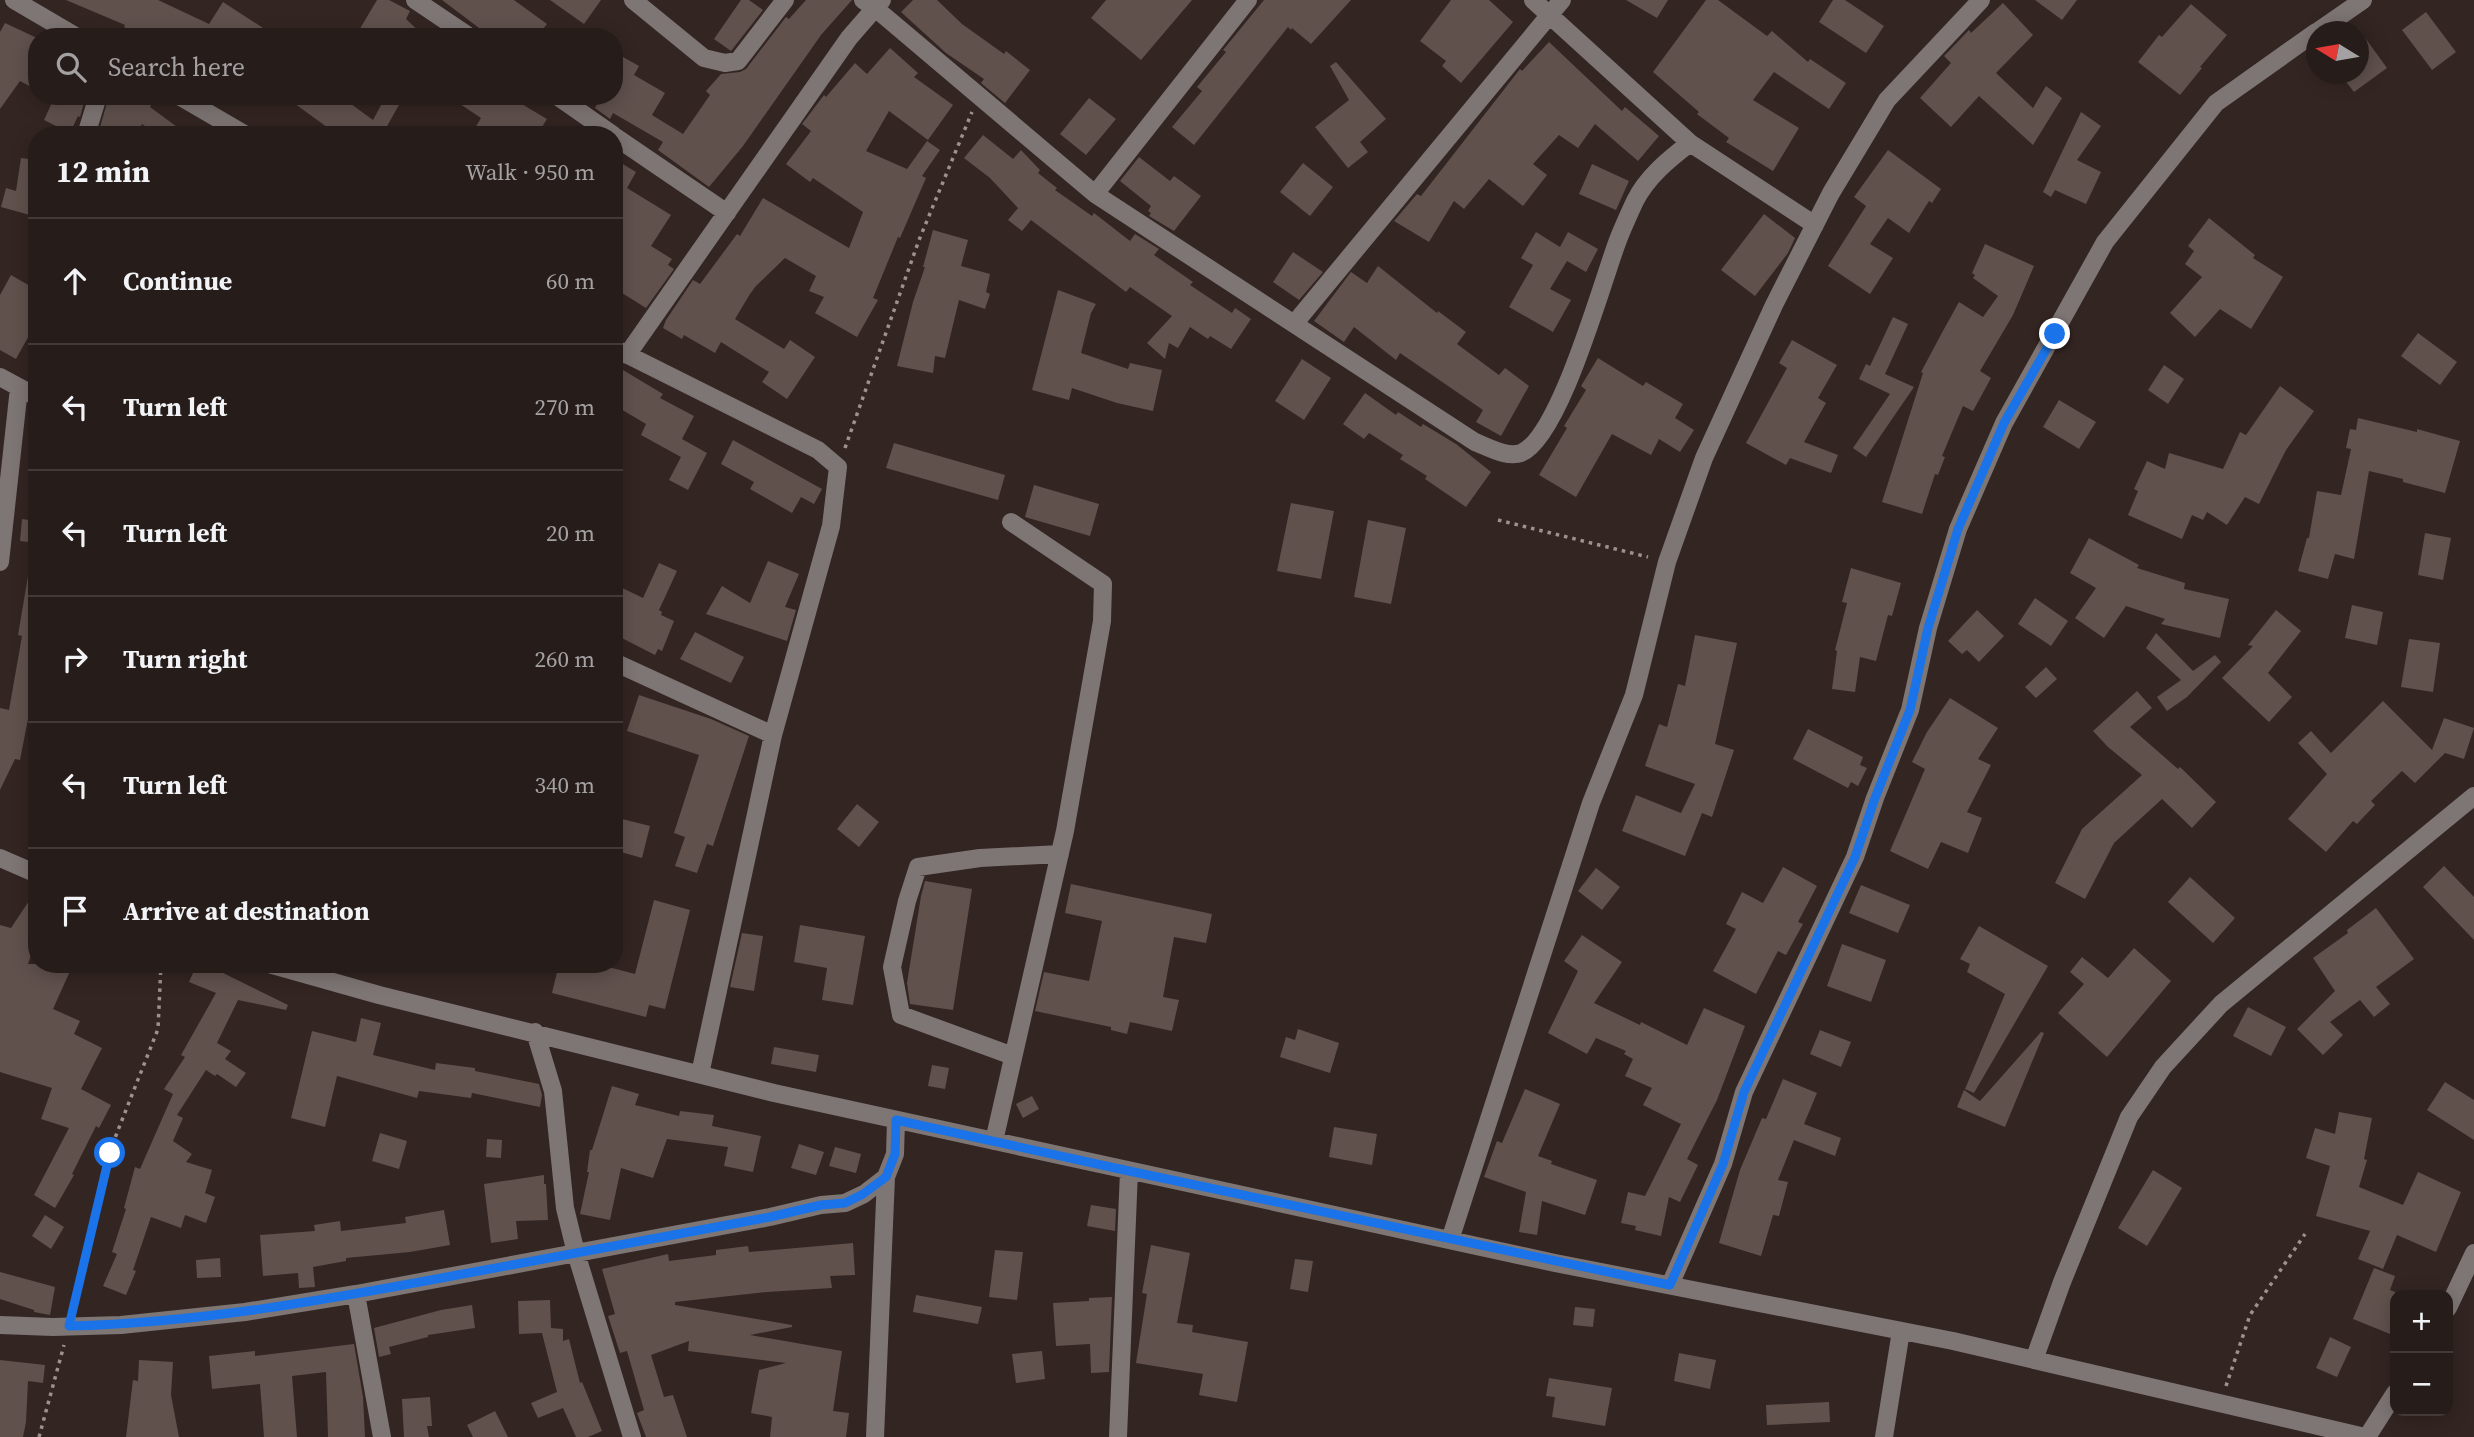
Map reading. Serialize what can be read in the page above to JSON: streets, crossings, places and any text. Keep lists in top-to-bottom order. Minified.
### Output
{"north":"left","page":{"search":"Search here","heading":["12 min","Walk · 950 m"],"list":[["Continue","60 m"],["Turn left","270 m"],["Turn left","20 m"],["Turn right","260 m"],["Turn left","340 m"],"Arrive at destination"],"map_buttons":["+","−"]}}
